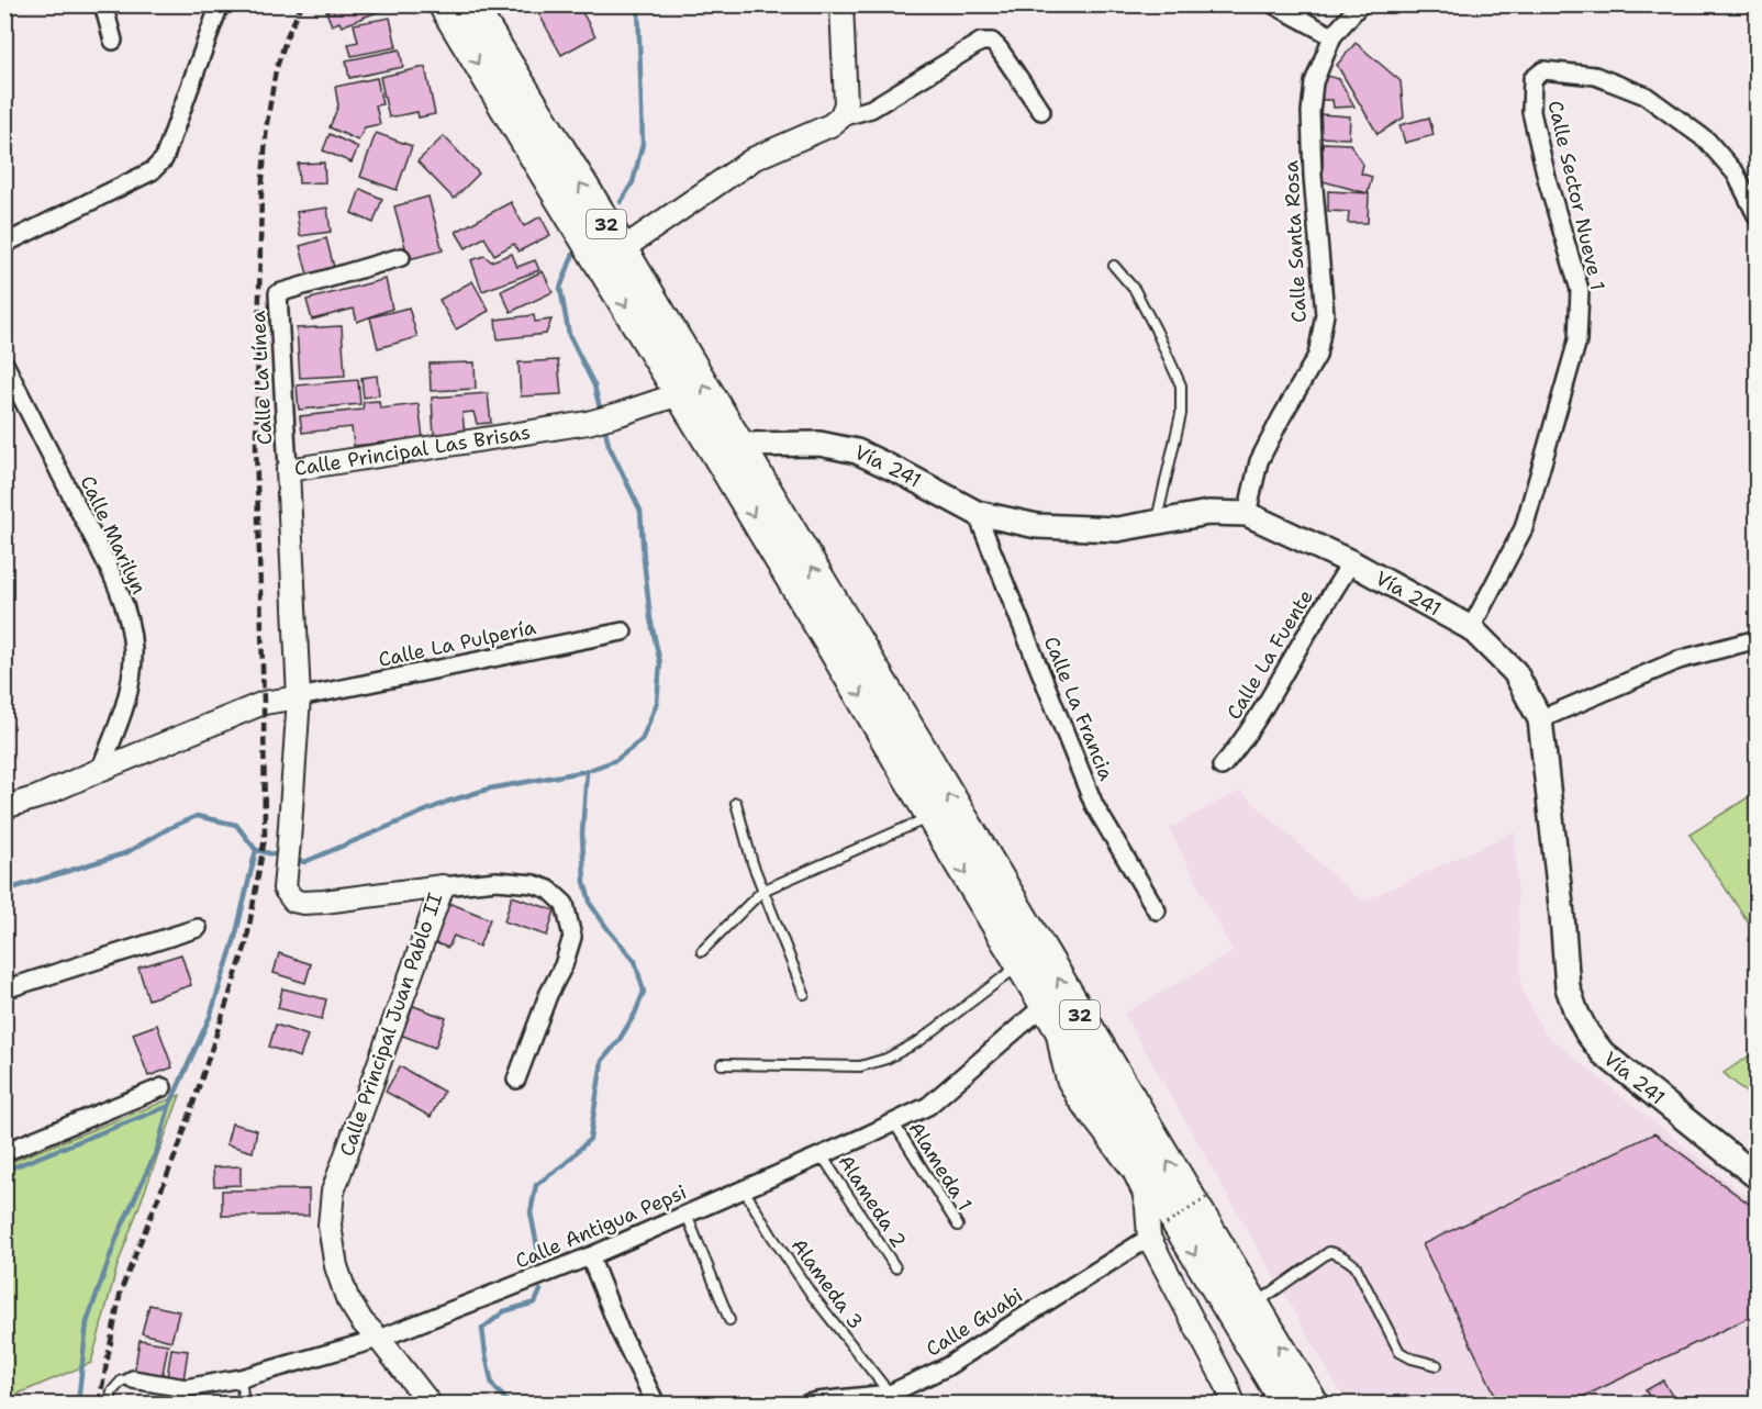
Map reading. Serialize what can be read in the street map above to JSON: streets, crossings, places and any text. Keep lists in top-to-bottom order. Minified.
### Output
{"streets":{"highway":["32"],"main road":["Vía 241"],"street":["Calle Sector Nueve 1","Calle Santa Rosa","Calle La Línea","Calle Principal Las Brisas","Calle Marilyn","Calle La Pulpería","Calle La Fuente","Calle La Francia","Calle Principal Juan Pablo II","Calle Antigua Pepsi","Calle Guabi"],"lane":["Alameda 1","Alameda 2","Alameda 3"]},"crossings":[["Calle Sector Nueve 1","Vía 241"],["32","Calle Principal Las Brisas"],["32","Vía 241"],["32","Calle Antigua Pepsi"],["Calle Santa Rosa","Vía 241"],["Calle La Línea","Calle Principal Las Brisas"],["Calle Principal Las Brisas","Calle La Pulpería"],["Calle Principal Las Brisas","Calle Principal Juan Pablo II"],["Vía 241","Calle La Fuente"],["Vía 241","Calle La Francia"],["Calle La Pulpería","Calle Principal Juan Pablo II"],["Calle Principal Juan Pablo II","Calle Antigua Pepsi"],["Alameda 1","Calle Antigua Pepsi"],["Alameda 2","Calle Antigua Pepsi"],["Calle Antigua Pepsi","Alameda 3"],["Alameda 3","Calle Guabi"]]}
